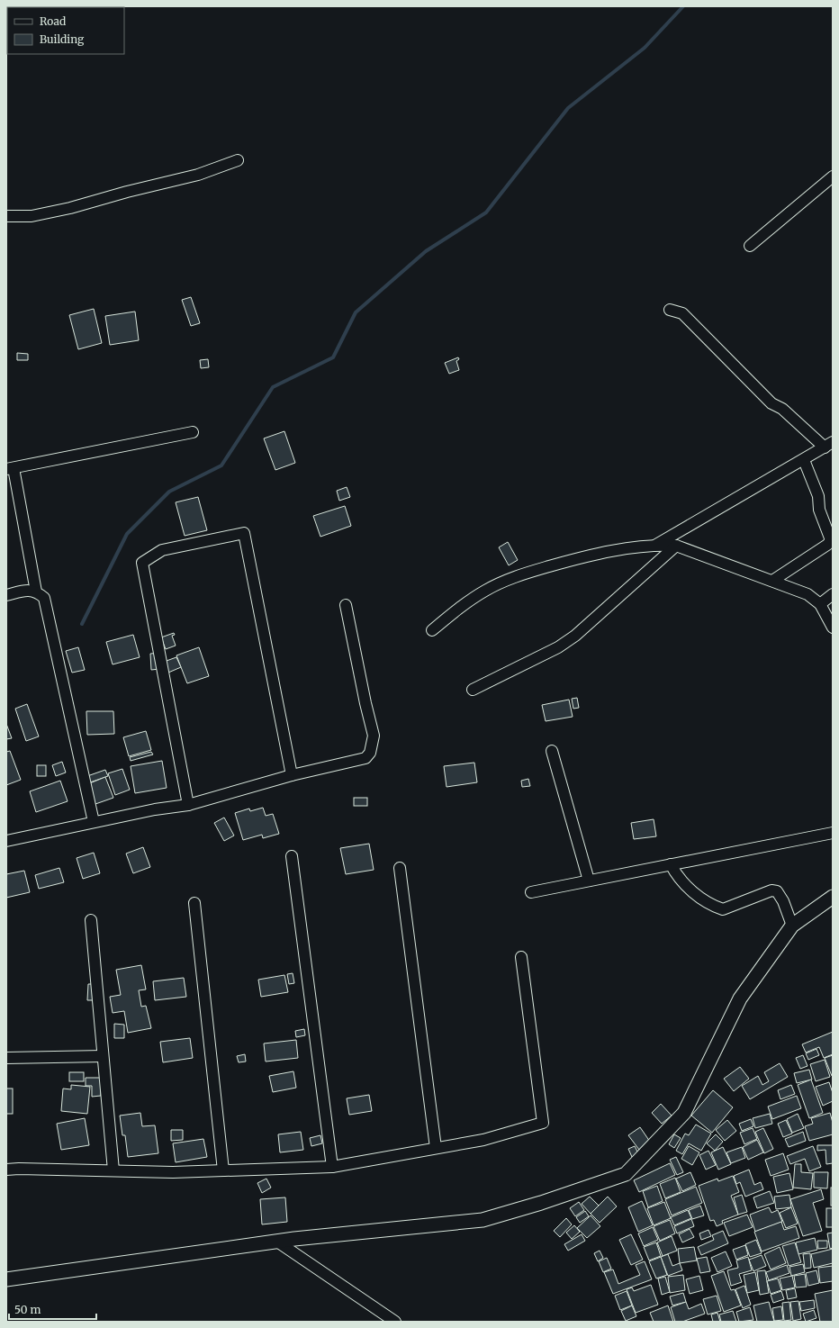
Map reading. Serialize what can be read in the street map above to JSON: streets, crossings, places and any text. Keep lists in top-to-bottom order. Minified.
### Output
{"legend":["Road","Building"],"scale_bar":"50 m"}
